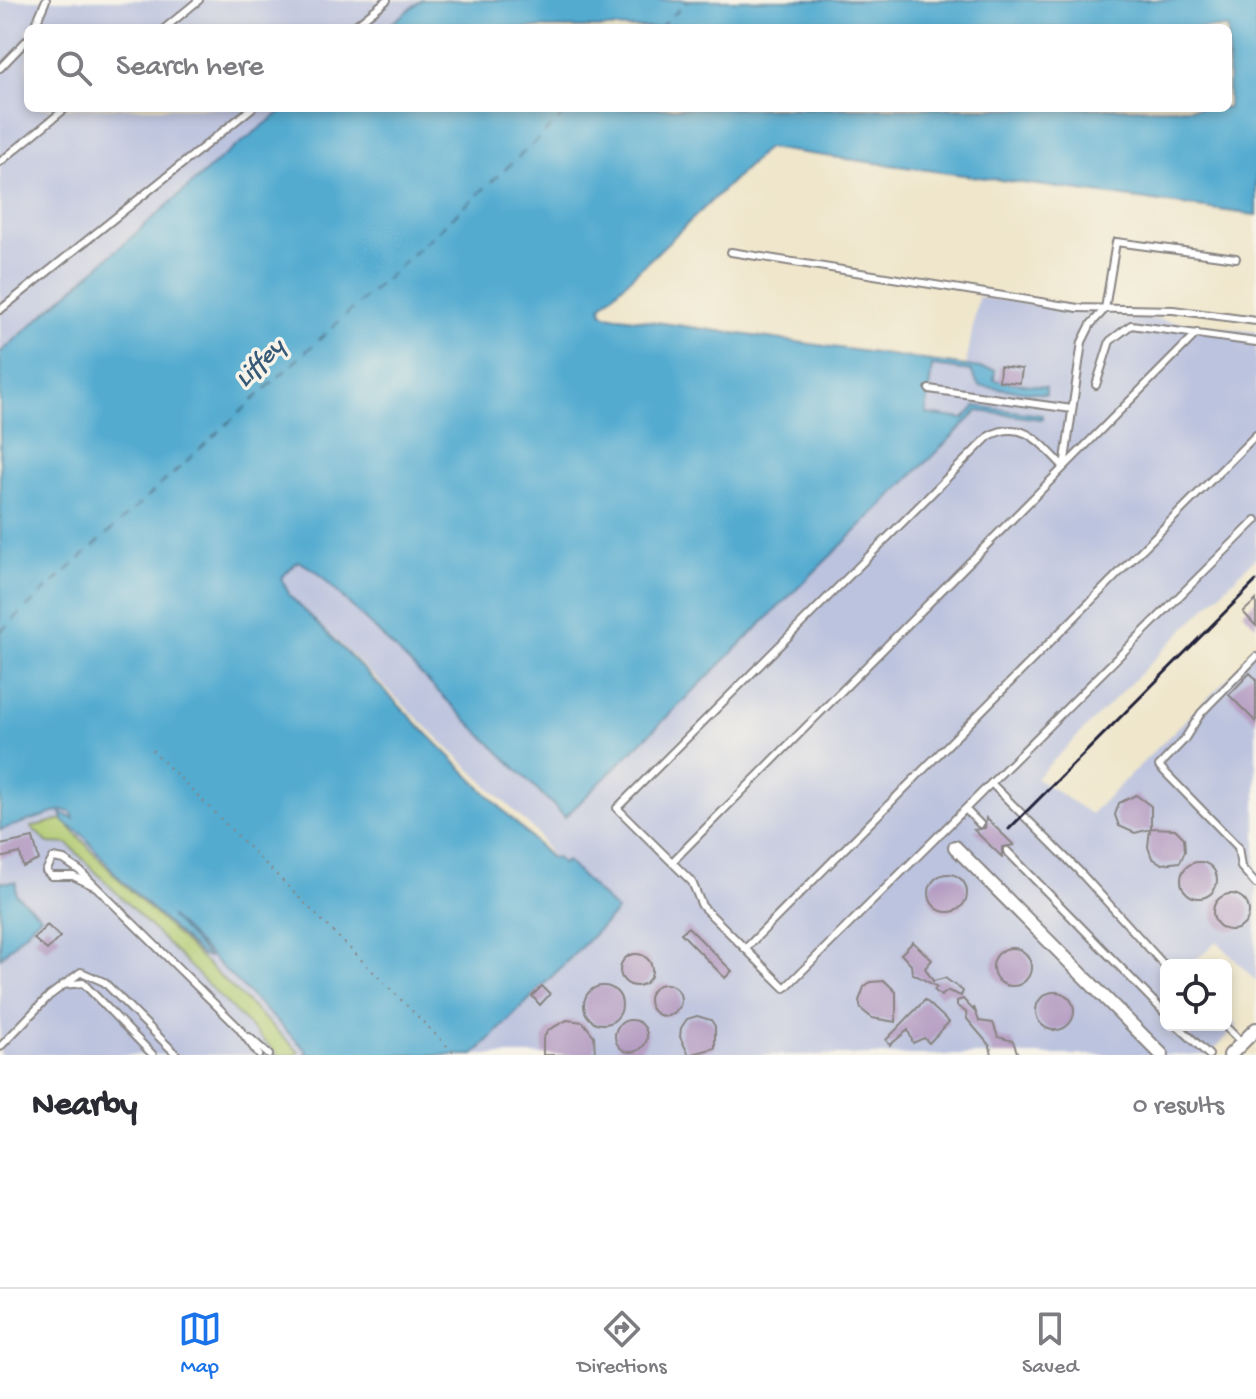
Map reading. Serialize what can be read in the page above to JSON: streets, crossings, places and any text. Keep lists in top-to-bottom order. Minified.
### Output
{"water":["Liffey"],"page":{"search":"Search here","heading":["Nearby","0 results"],"nav":["Map","Directions","Saved"]}}
